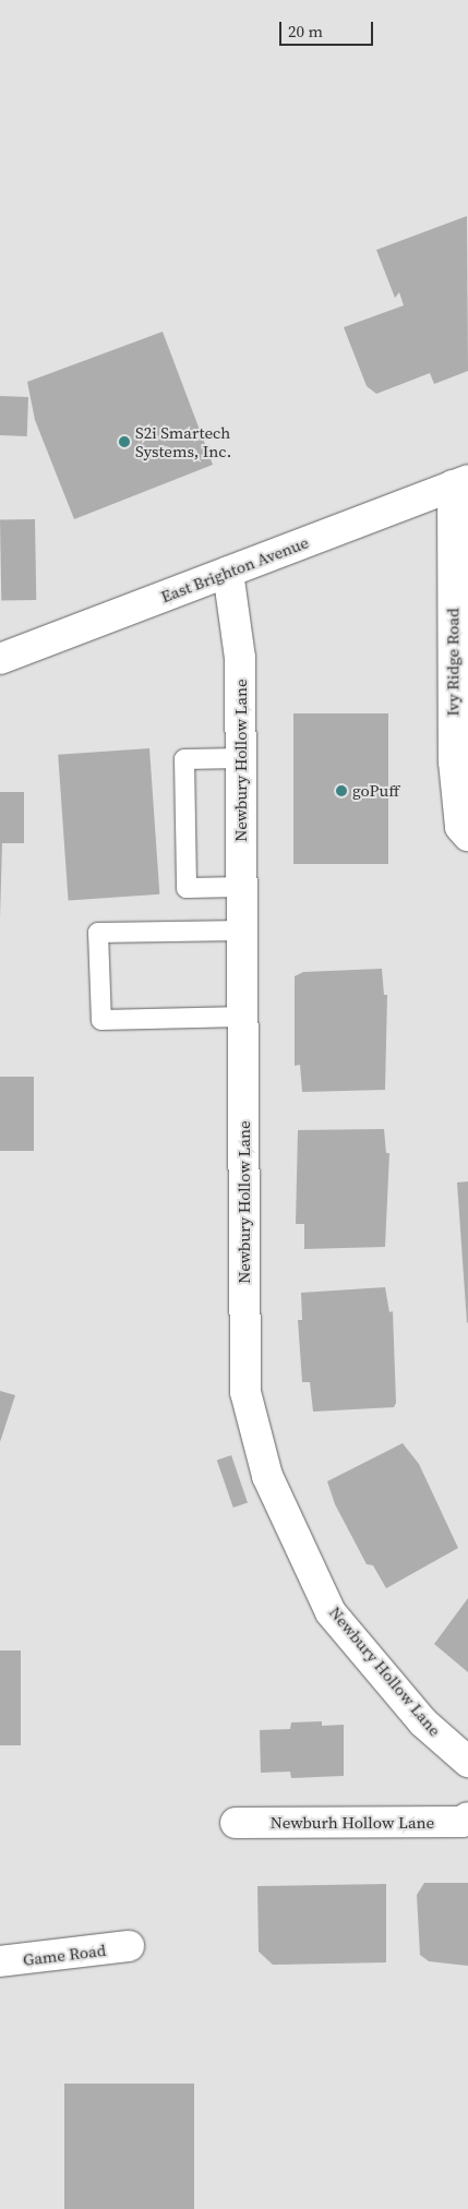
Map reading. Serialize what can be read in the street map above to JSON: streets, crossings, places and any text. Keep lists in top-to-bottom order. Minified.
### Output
{"streets":{"street":["East Brighton Avenue","Ivy Ridge Road","Newbury Hollow Lane","Newburh Hollow Lane","Game Road"]},"crossings":[["East Brighton Avenue","Ivy Ridge Road"],["East Brighton Avenue","Newbury Hollow Lane"]],"places":["S2i Smartech Systems, Inc.","goPuff"],"scale_bar":"20 m"}
